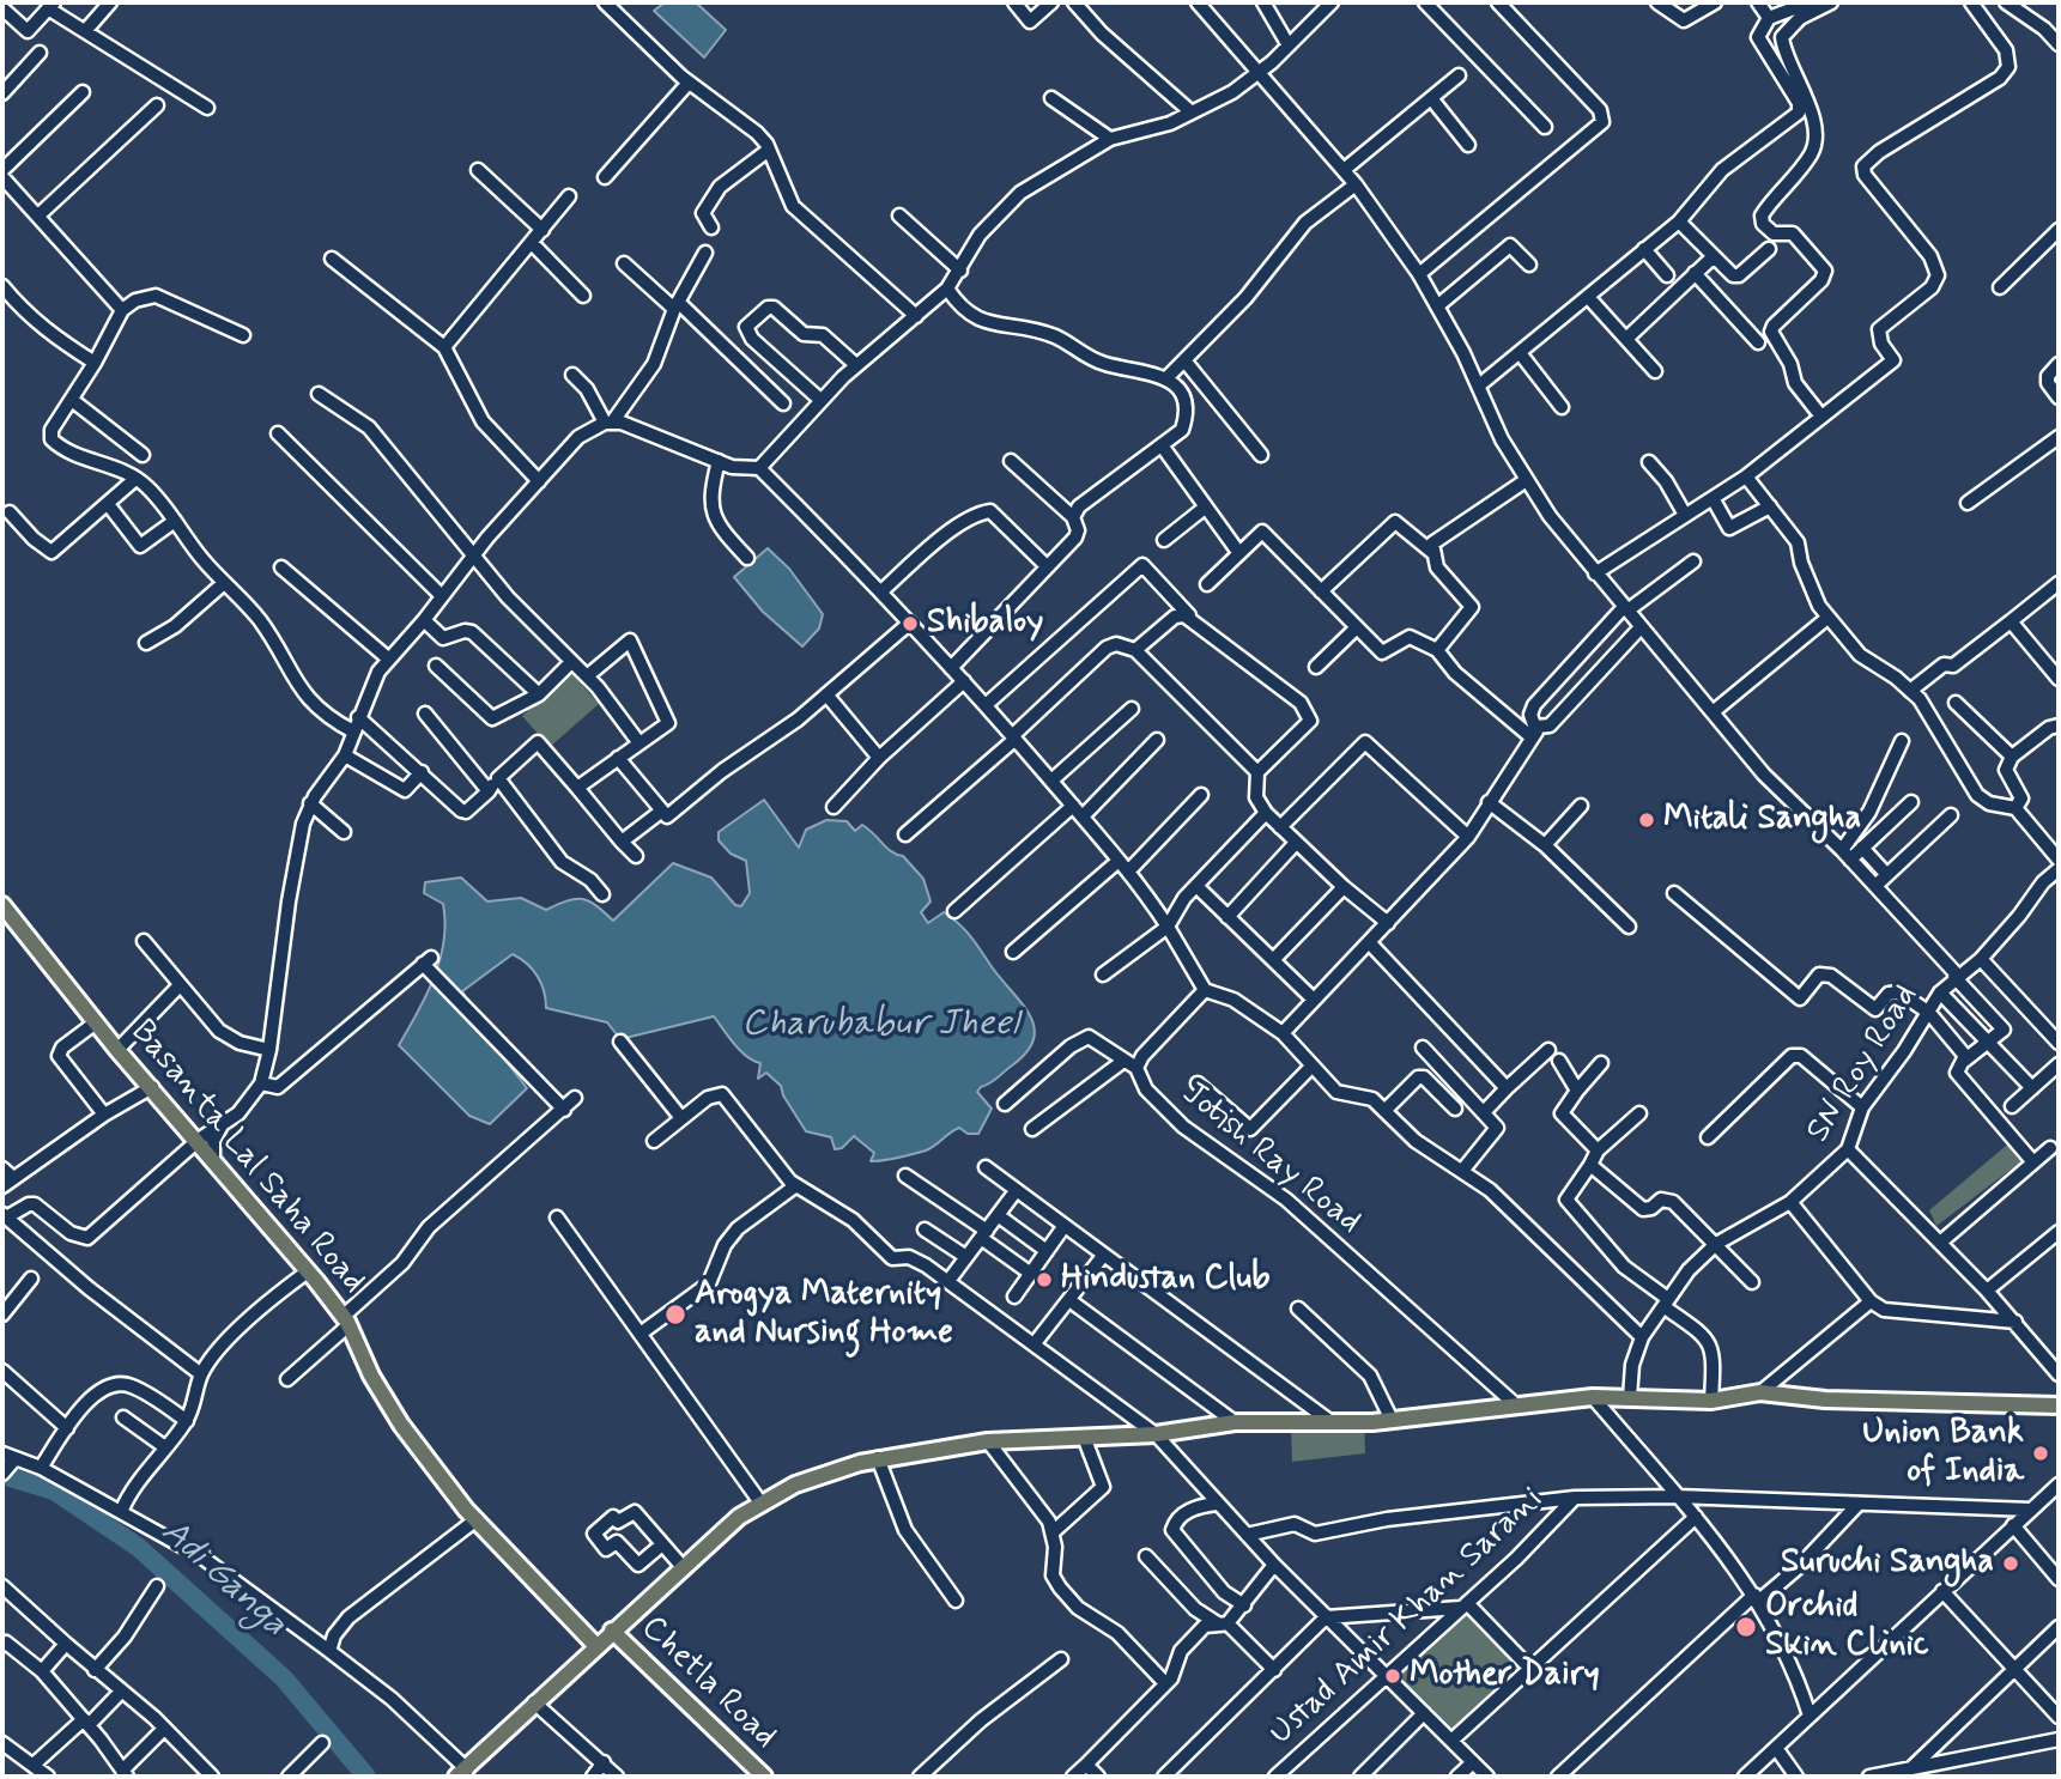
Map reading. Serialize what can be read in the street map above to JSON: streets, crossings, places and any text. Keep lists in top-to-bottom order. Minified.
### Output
{"streets":{"main road":["Basanta Lal Saha Road","Chetla Road"],"street":["SN Roy Road","Jotish Ray Road","Ustad Amir Khan Sarani"]},"water":["Charubabur Jheel","Adi Ganga"],"places":["Shibaloy","Mitali Sangha","Hindustan Club","Arogya Maternity and Nursing Home","Union Bank of India","Suruchi Sangha","Orchid Skin Clinic","Mother Dairy"]}
